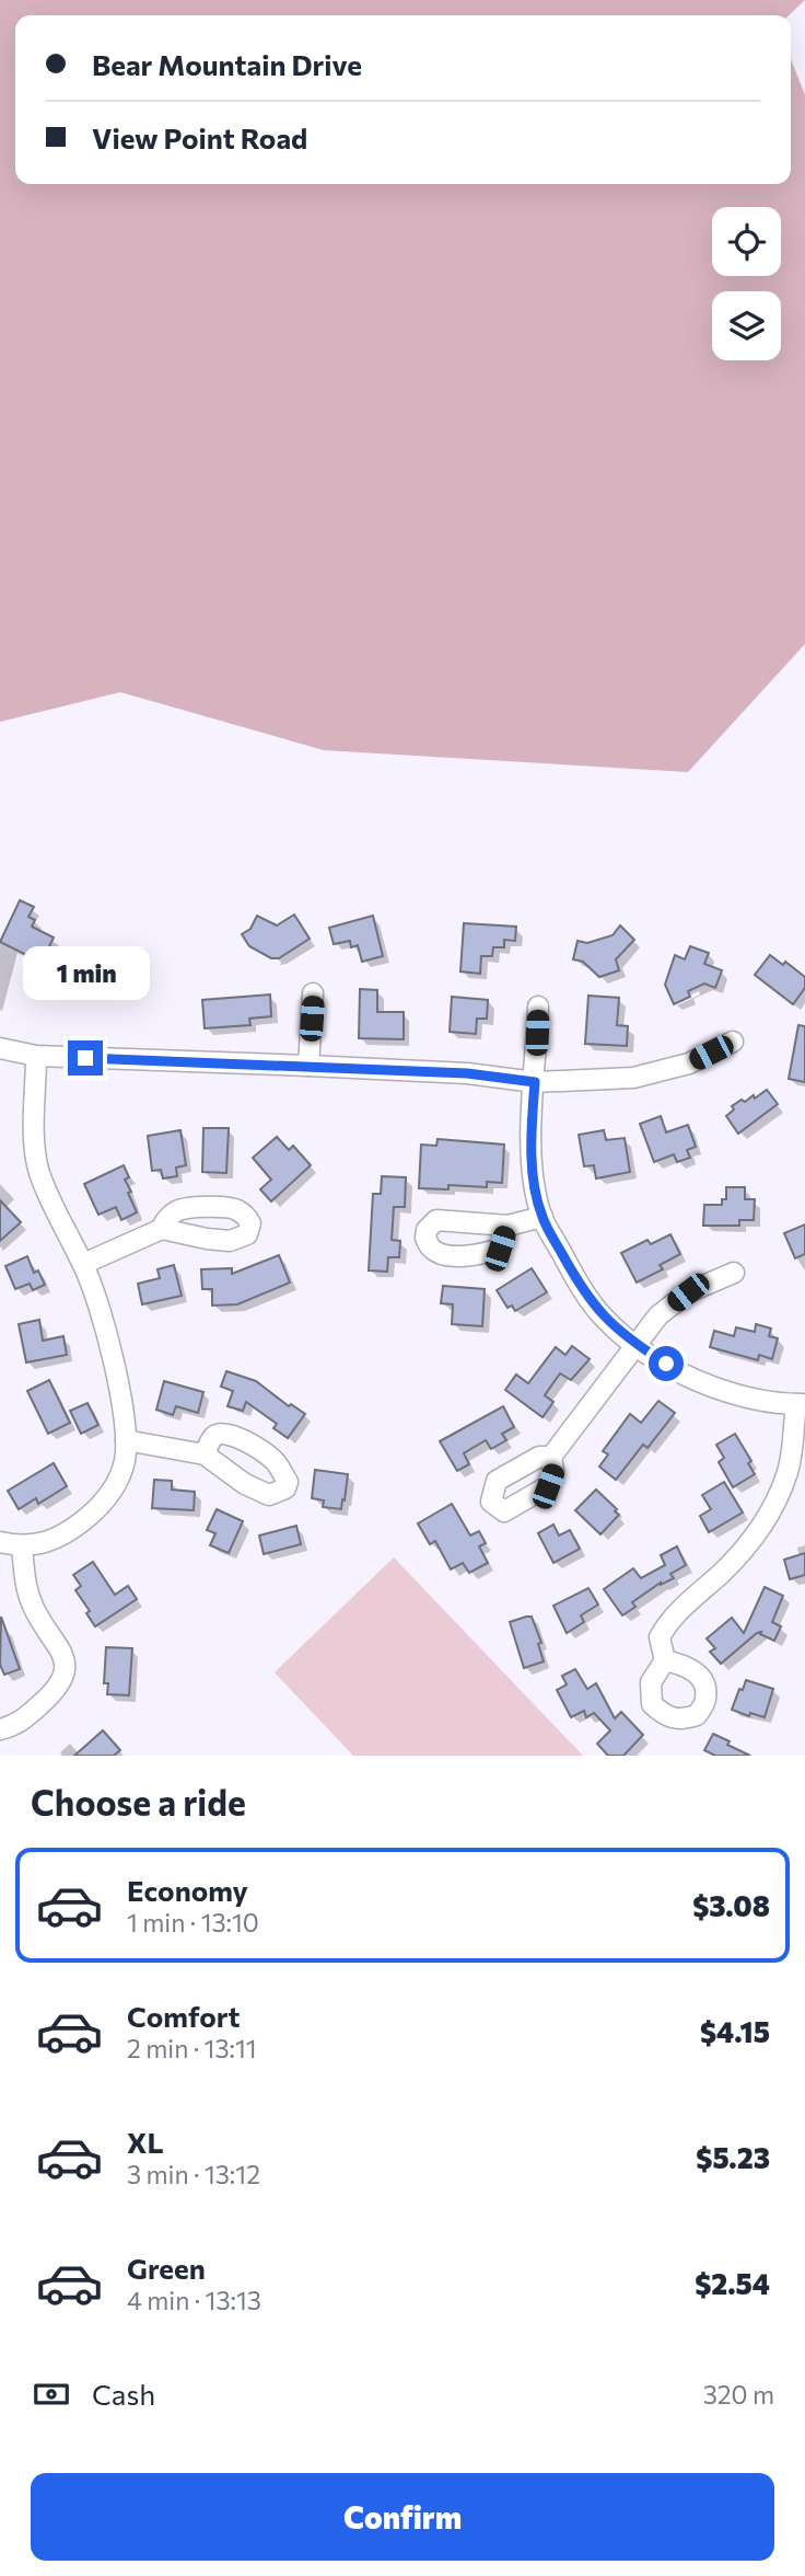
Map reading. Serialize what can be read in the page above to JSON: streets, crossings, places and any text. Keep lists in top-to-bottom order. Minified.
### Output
{"page":{"banner":["Bear Mountain Drive","View Point Road"],"bubble":"1 min","heading":"Choose a ride","list":[{"name":"Economy","note":"1 min · 13:10","value":"$3.08"},{"name":"Comfort","note":"2 min · 13:11","value":"$4.15"},{"name":"XL","note":"3 min · 13:12","value":"$5.23"},{"name":"Green","note":"4 min · 13:13","value":"$2.54"}],"pay":["Cash","320 m"],"buttons":"Confirm"}}
